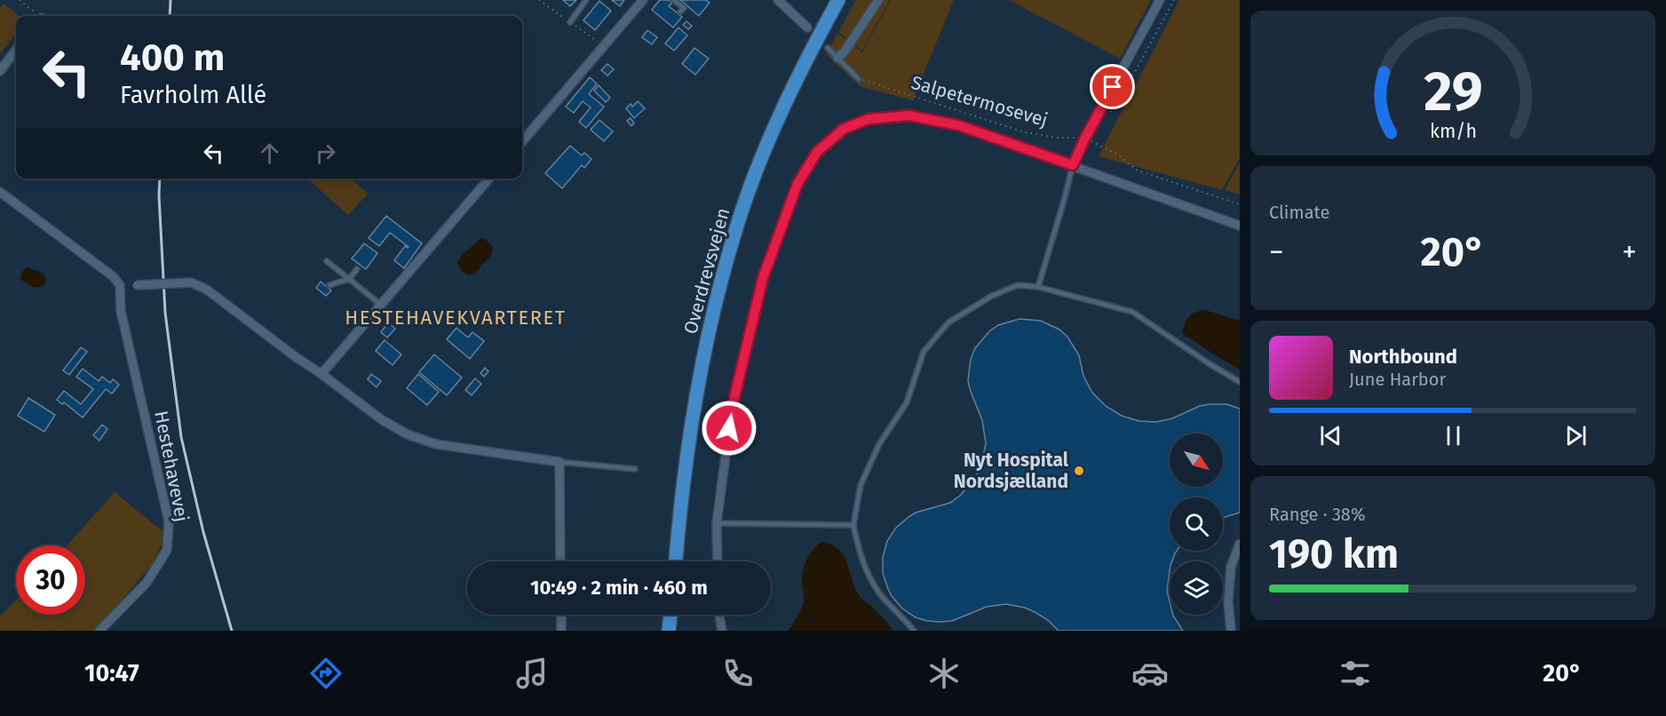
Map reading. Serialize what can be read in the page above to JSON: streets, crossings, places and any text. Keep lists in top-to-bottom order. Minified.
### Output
{"streets":{"main road":["Overdrevsvejen"],"street":["Hestehavevej"],"path":["Salpetermosevej"]},"districts":["HESTEHAVEKVARTERET"],"places":["Nyt Hospital Nordsjælland"],"north":"bottom right","page":{"turn":["400 m","Favrholm Allé"],"tile":["Climate",["Range · 38%","190 km"]],"heat":["−","20°","+"],"song":["Northbound","June Harbor"],"limit":"30","trip":"10:49 · 2 min · 460 m","tabs":["10:47","20°"],"gauge":["29","km/h"]}}
